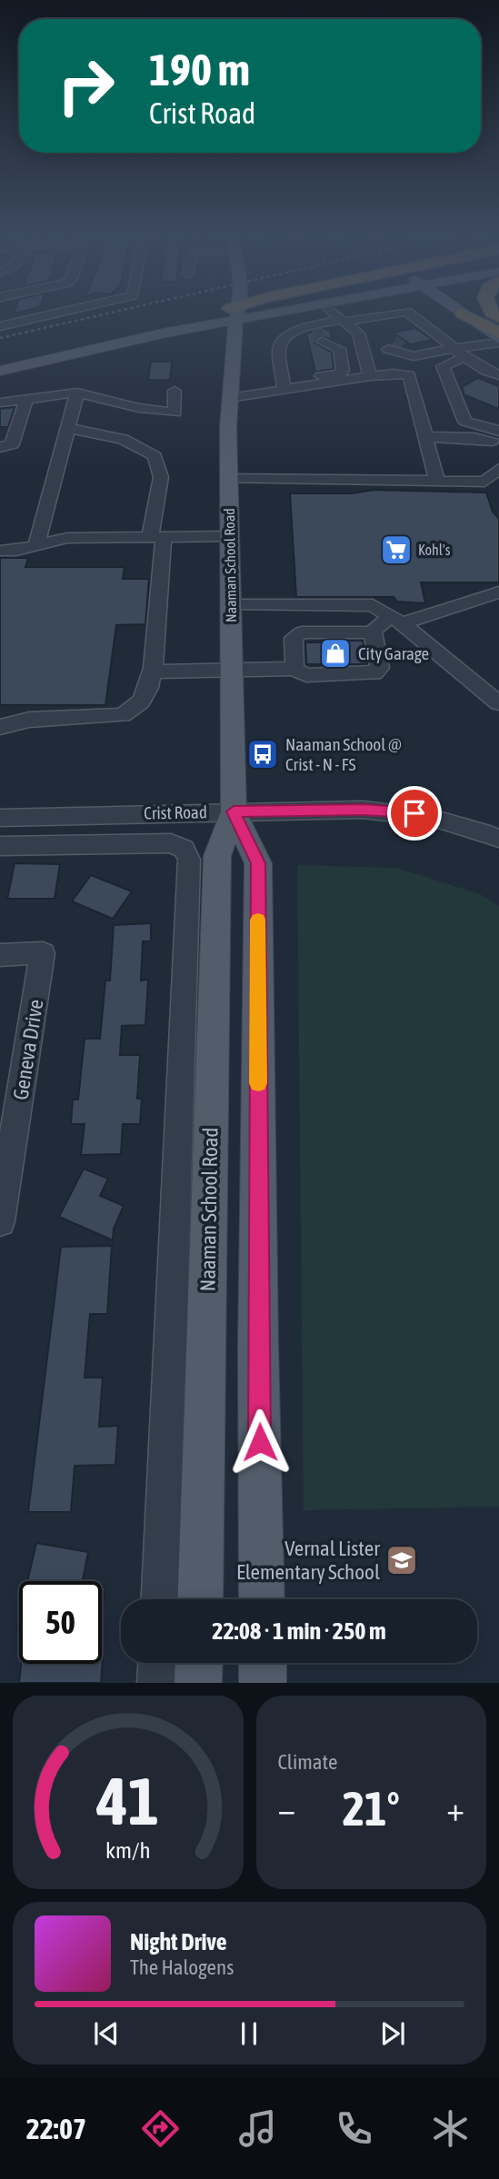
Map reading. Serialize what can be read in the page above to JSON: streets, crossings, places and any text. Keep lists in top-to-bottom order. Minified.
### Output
{"streets":{"main road":["Naaman School Road"],"street":["Crist Road","Geneva Drive"]},"crossings":[["Naaman School Road","Crist Road"]],"places":{"supermarket":["Kohl's"],"shop":["City Garage"],"bus stop":["Naaman School @ Crist - N - FS"],"school or university":["Vernal Lister Elementary School"]},"page":{"turn":["190 m","Crist Road"],"limit":"50","trip":"22:08 · 1 min · 250 m","tile":"Climate","heat":["−","21°","+"],"song":["Night Drive","The Halogens"],"tabs":"22:07","gauge":["41","km/h"]}}
